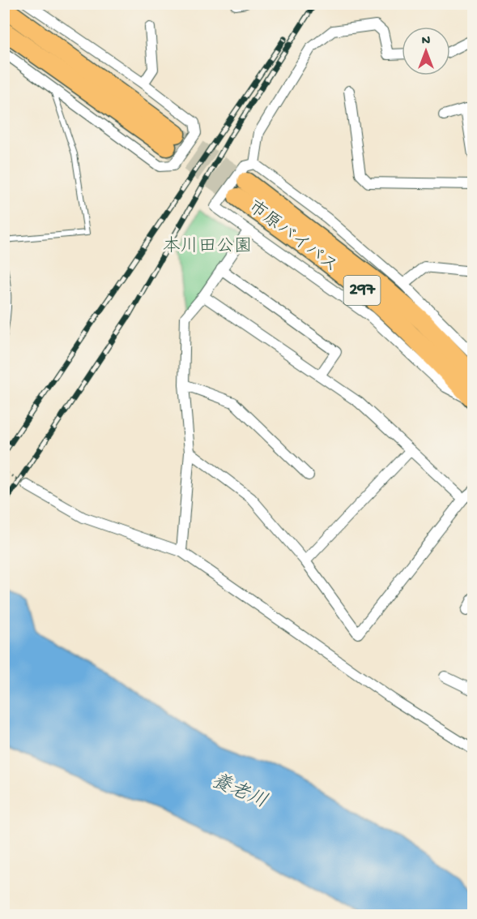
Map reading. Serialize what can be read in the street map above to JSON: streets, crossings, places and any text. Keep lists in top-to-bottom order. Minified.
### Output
{"streets":{"highway":["市原バイパス","297"]},"water":["養老川"],"parks":["本川田公園"],"north":"top"}
